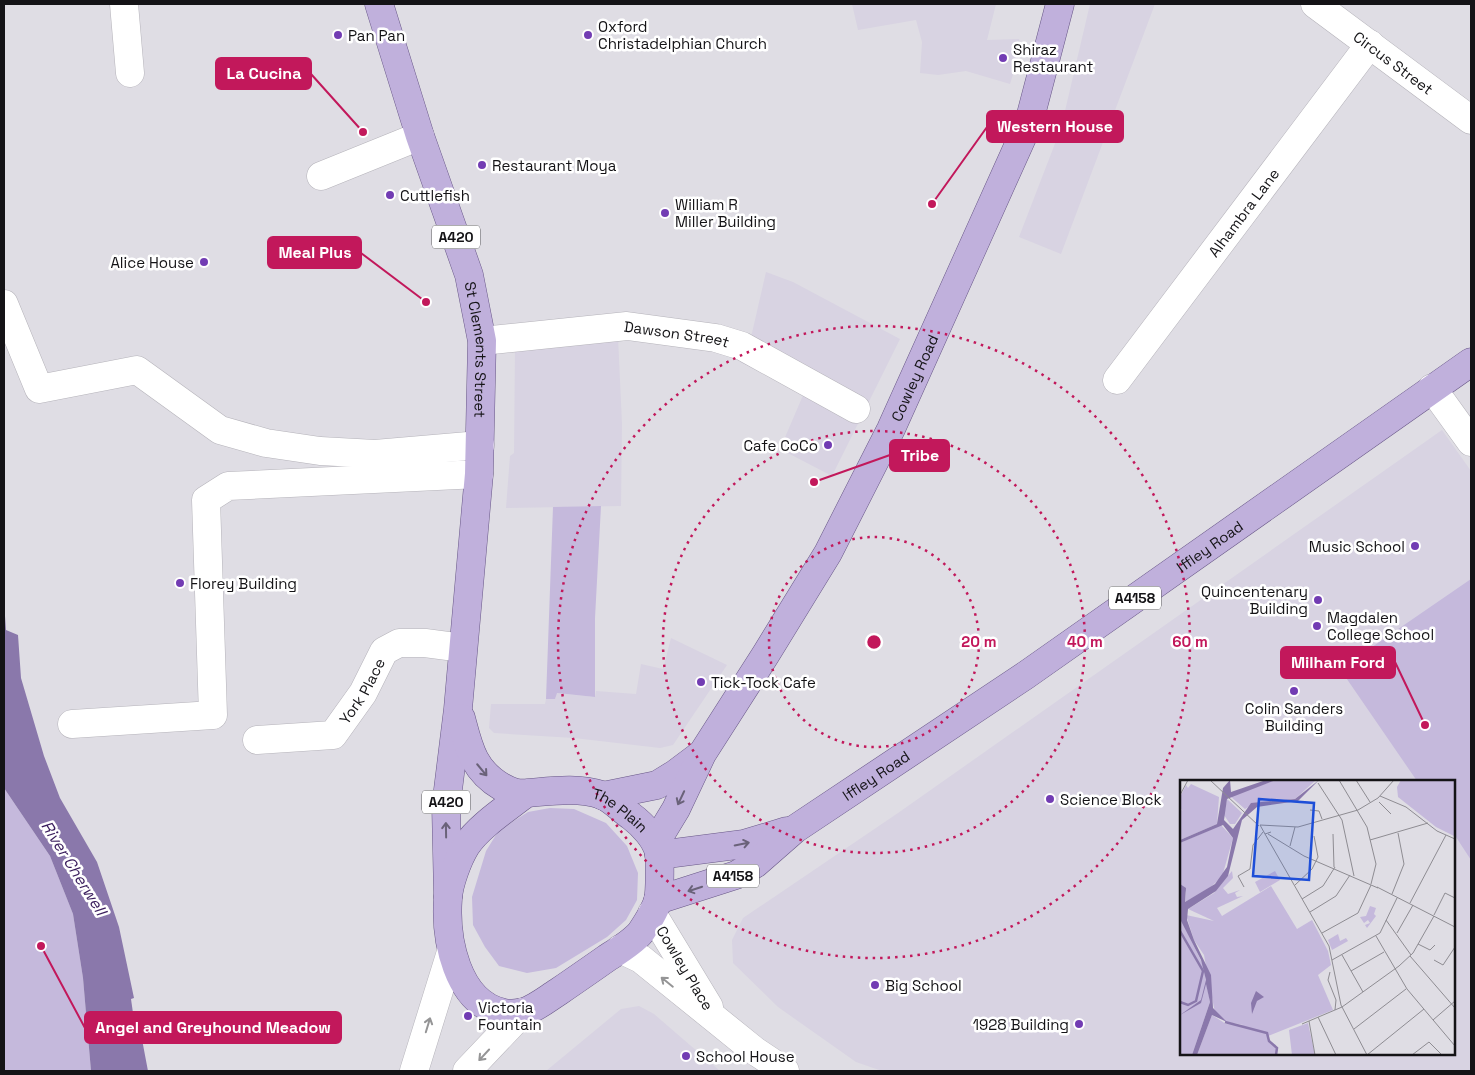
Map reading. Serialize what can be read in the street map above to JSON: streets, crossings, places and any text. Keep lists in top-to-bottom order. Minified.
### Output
{"streets":{"main road":["A420","St Clements Street","Cowley Road","Iffley Road","A4158","The Plain"],"street":["Circus Street","Alhambra Lane","Dawson Street","York Place","Cowley Place"]},"crossings":[["Circus Street","Alhambra Lane"],["Dawson Street","St Clements Street"],["St Clements Street","York Place"],["St Clements Street","The Plain"],["Cowley Road","Iffley Road"],["Cowley Road","The Plain"],["Iffley Road","The Plain"],["Iffley Road","Cowley Place"]],"water":["River Cherwell"],"places":["Pan Pan","Oxford Christadelphian Church","Shiraz Restaurant","La Cucina","Restaurant Moya","Cuttlefish","Western House","William R Miller Building","Alice House","Meal Plus","Cafe CoCo","Tribe","Music School","Florey Building","Quincentenary Building","Magdalen College School","Tick-Tock Cafe","Colin Sanders Building","Milham Ford","Science Block","Angel and Greyhound Meadow","Big School","Victoria Fountain","1928 Building","School House"],"rings":["20 m","40 m","60 m"]}
